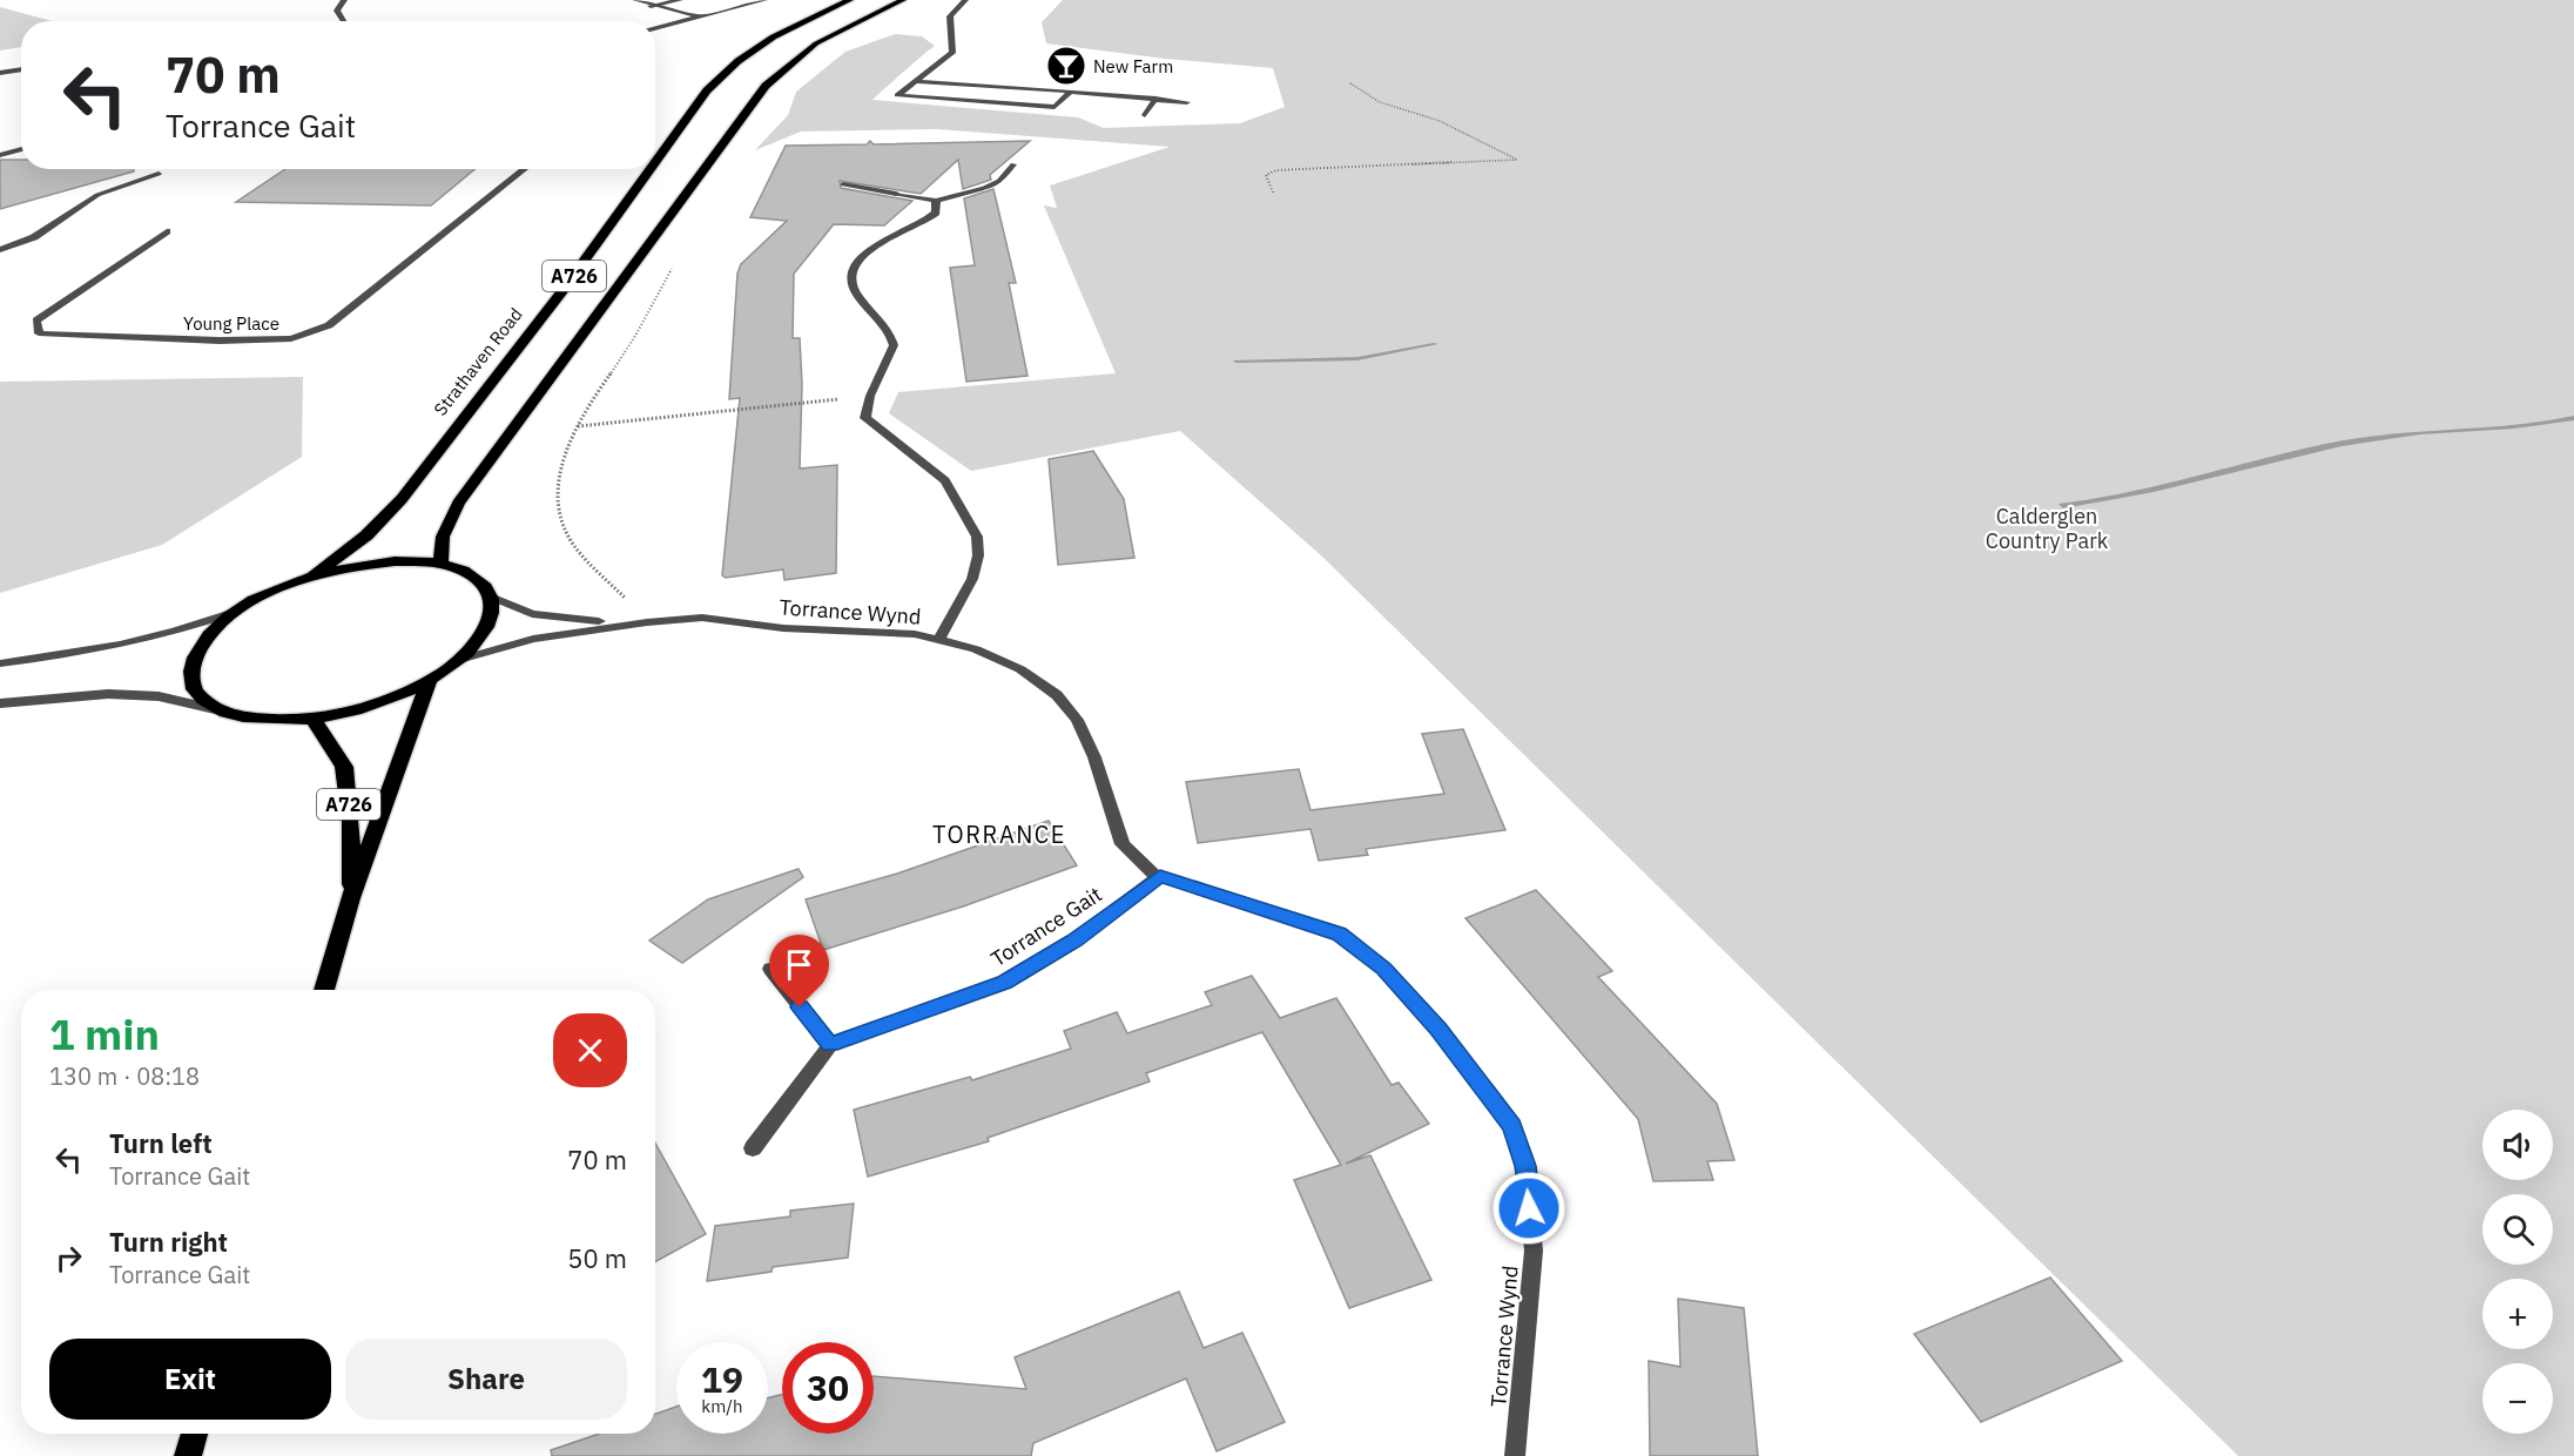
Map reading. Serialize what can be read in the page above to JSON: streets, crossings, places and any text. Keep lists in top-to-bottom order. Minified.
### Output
{"streets":{"main road":["A726","Strathaven Road"],"street":["Young Place","Torrance Wynd","Torrance Gait"]},"crossings":[["A726","Strathaven Road"],["A726","Torrance Wynd"],["Torrance Wynd","Torrance Gait"]],"districts":["TORRANCE"],"parks":["Calderglen Country Park"],"places":{"bar":["New Farm"]},"page":{"turn":["70 m","Torrance Gait"],"heading":["1 min","130 m · 08:18"],"map_buttons":["+","−"],"list":[{"name":"Turn left","note":"Torrance Gait","value":"70 m"},{"name":"Turn right","note":"Torrance Gait","value":"50 m"}],"buttons":["Exit","Share"],"speed":"19 km/h","limit":"30"}}
